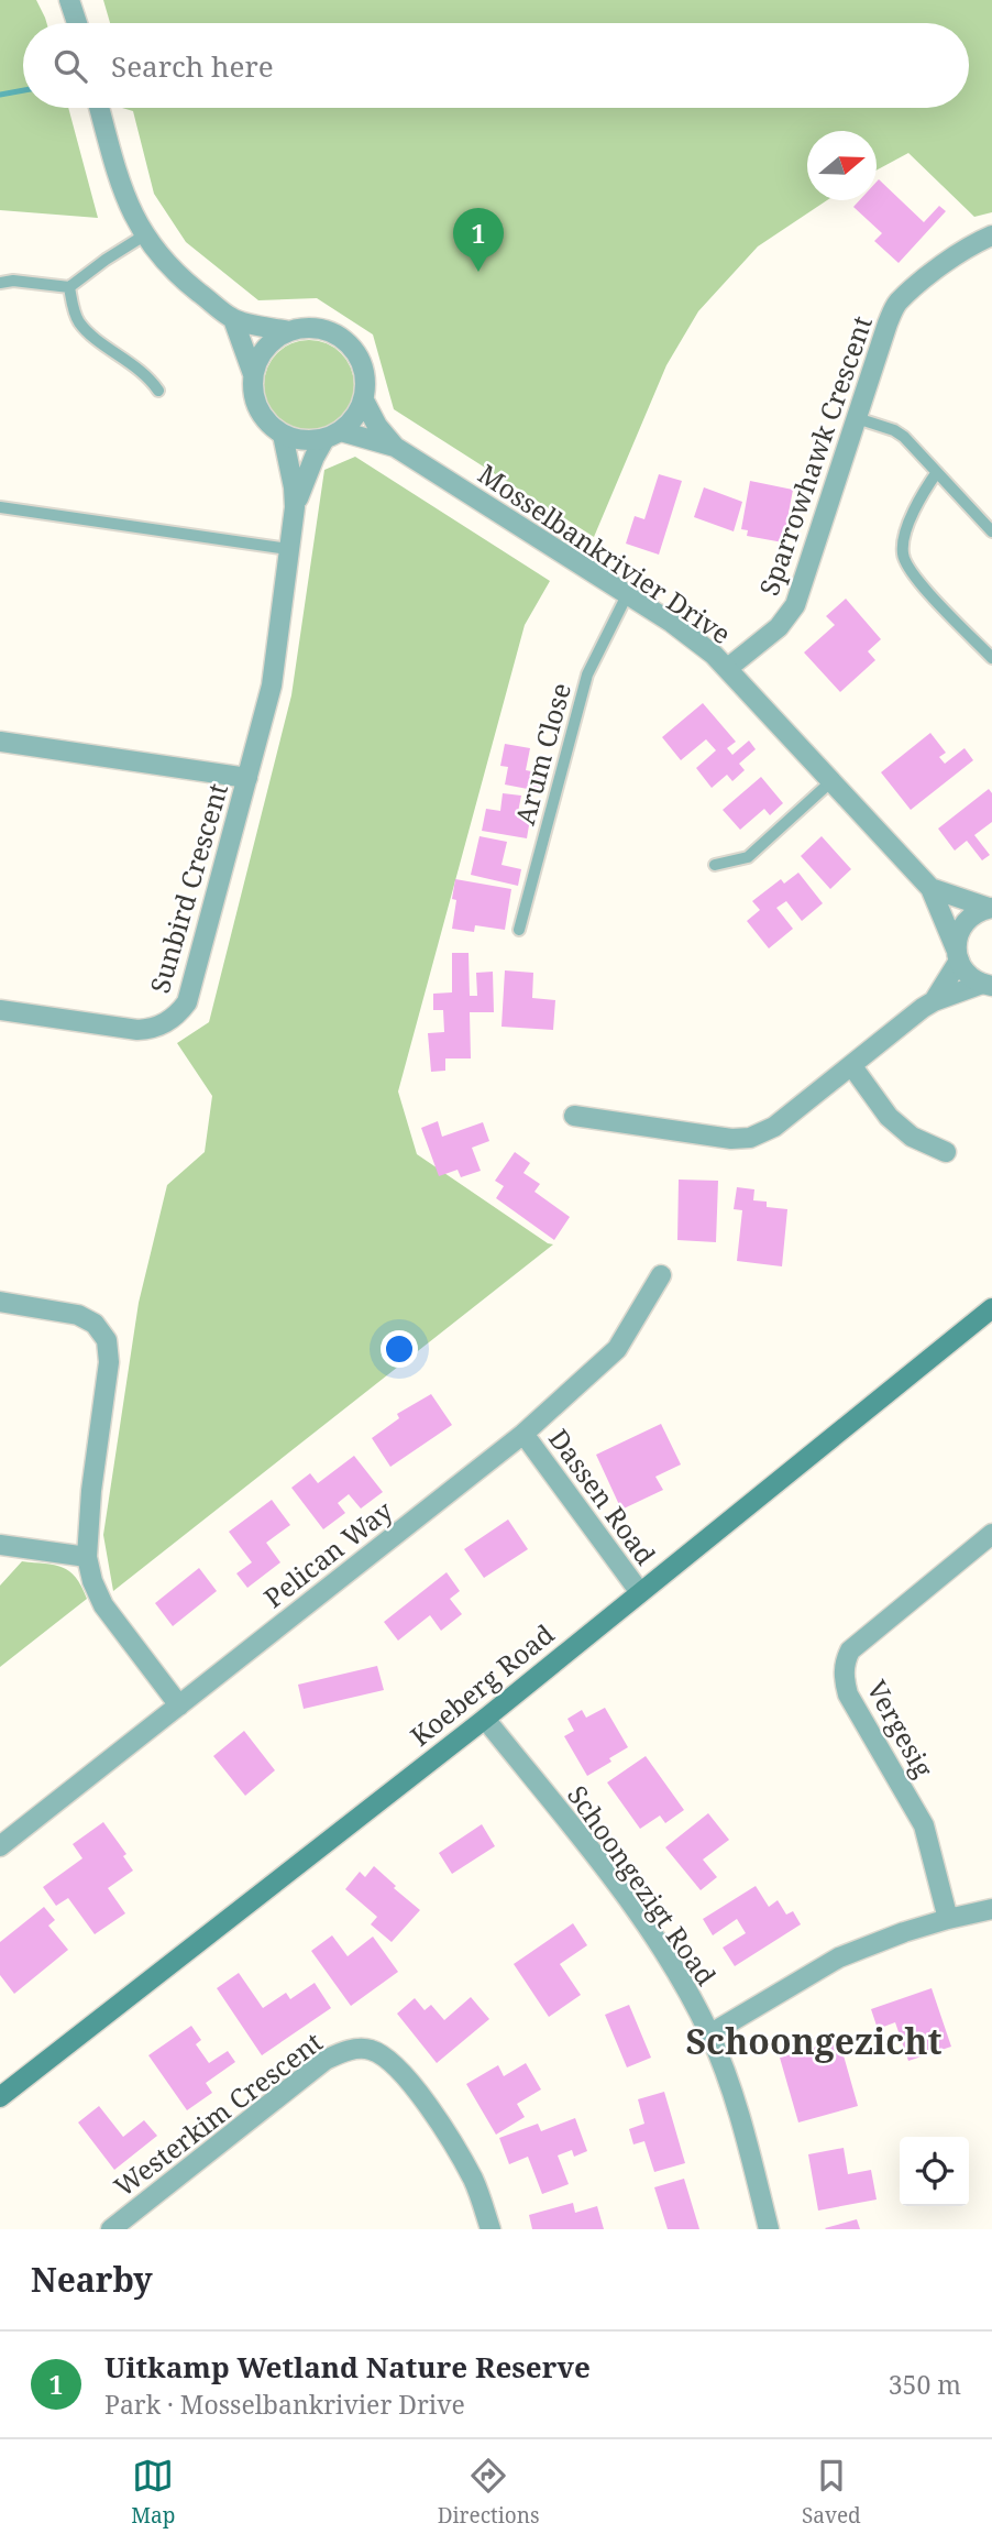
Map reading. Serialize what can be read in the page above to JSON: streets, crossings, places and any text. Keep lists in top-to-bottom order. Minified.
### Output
{"streets":{"main road":["Koeberg Road"],"street":["Sparrowhawk Crescent","Mosselbankrivier Drive","Sunbird Crescent","Dassen Road","Pelican Way","Vergesig","Schoongezigt Road","Westerkim Crescent"],"lane":["Arum Close"]},"crossings":[["Sparrowhawk Crescent","Mosselbankrivier Drive"],["Mosselbankrivier Drive","Arum Close"],["Mosselbankrivier Drive","Sunbird Crescent"],["Dassen Road","Pelican Way"],["Dassen Road","Koeberg Road"],["Koeberg Road","Schoongezigt Road"]],"districts":["Schoongezicht"],"north":"right","page":{"search":"Search here","pins":"1","heading":"Nearby","list":[{"mark":"1","name":"Uitkamp Wetland Nature Reserve","note":"Park · Mosselbankrivier Drive","value":"350 m"}],"nav":["Map","Directions","Saved"]}}
